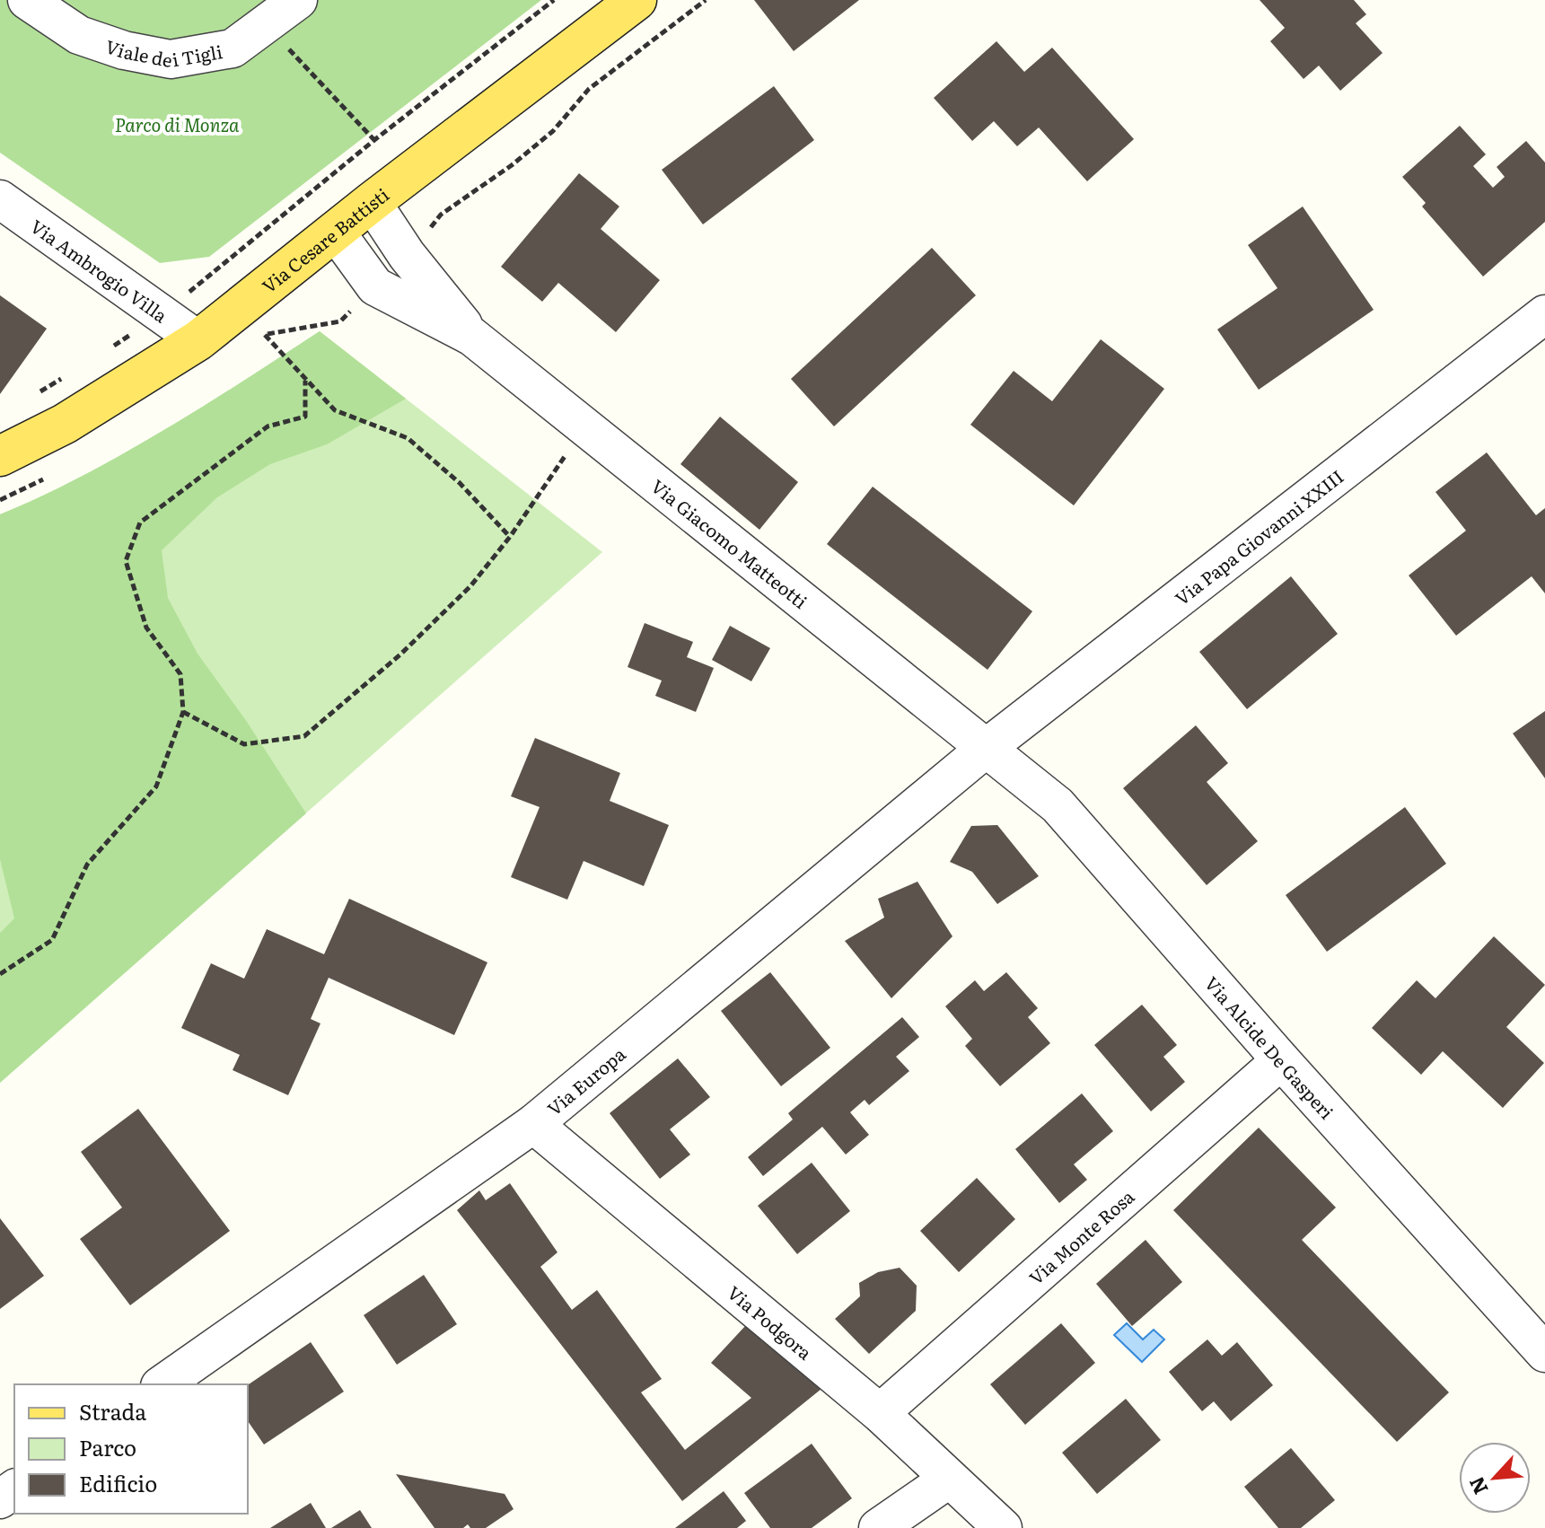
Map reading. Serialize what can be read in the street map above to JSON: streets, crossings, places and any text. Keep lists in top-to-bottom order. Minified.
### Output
{"streets":{"main road":["Via Cesare Battisti"],"street":["Viale dei Tigli","Via Ambrogio Villa","Via Papa Giovanni XXIII","Via Giacomo Matteotti","Via Alcide De Gasperi","Via Europa","Via Monte Rosa","Via Podgora"]},"crossings":[["Via Cesare Battisti","Via Ambrogio Villa"],["Via Cesare Battisti","Via Giacomo Matteotti"],["Via Papa Giovanni XXIII","Via Giacomo Matteotti"],["Via Papa Giovanni XXIII","Via Alcide De Gasperi"],["Via Papa Giovanni XXIII","Via Europa"],["Via Giacomo Matteotti","Via Alcide De Gasperi"],["Via Giacomo Matteotti","Via Europa"],["Via Alcide De Gasperi","Via Europa"],["Via Alcide De Gasperi","Via Monte Rosa"],["Via Europa","Via Podgora"],["Via Monte Rosa","Via Podgora"]],"parks":["Parco di Monza"],"legend":["Strada","Parco","Edificio"],"north":"bottom left"}
